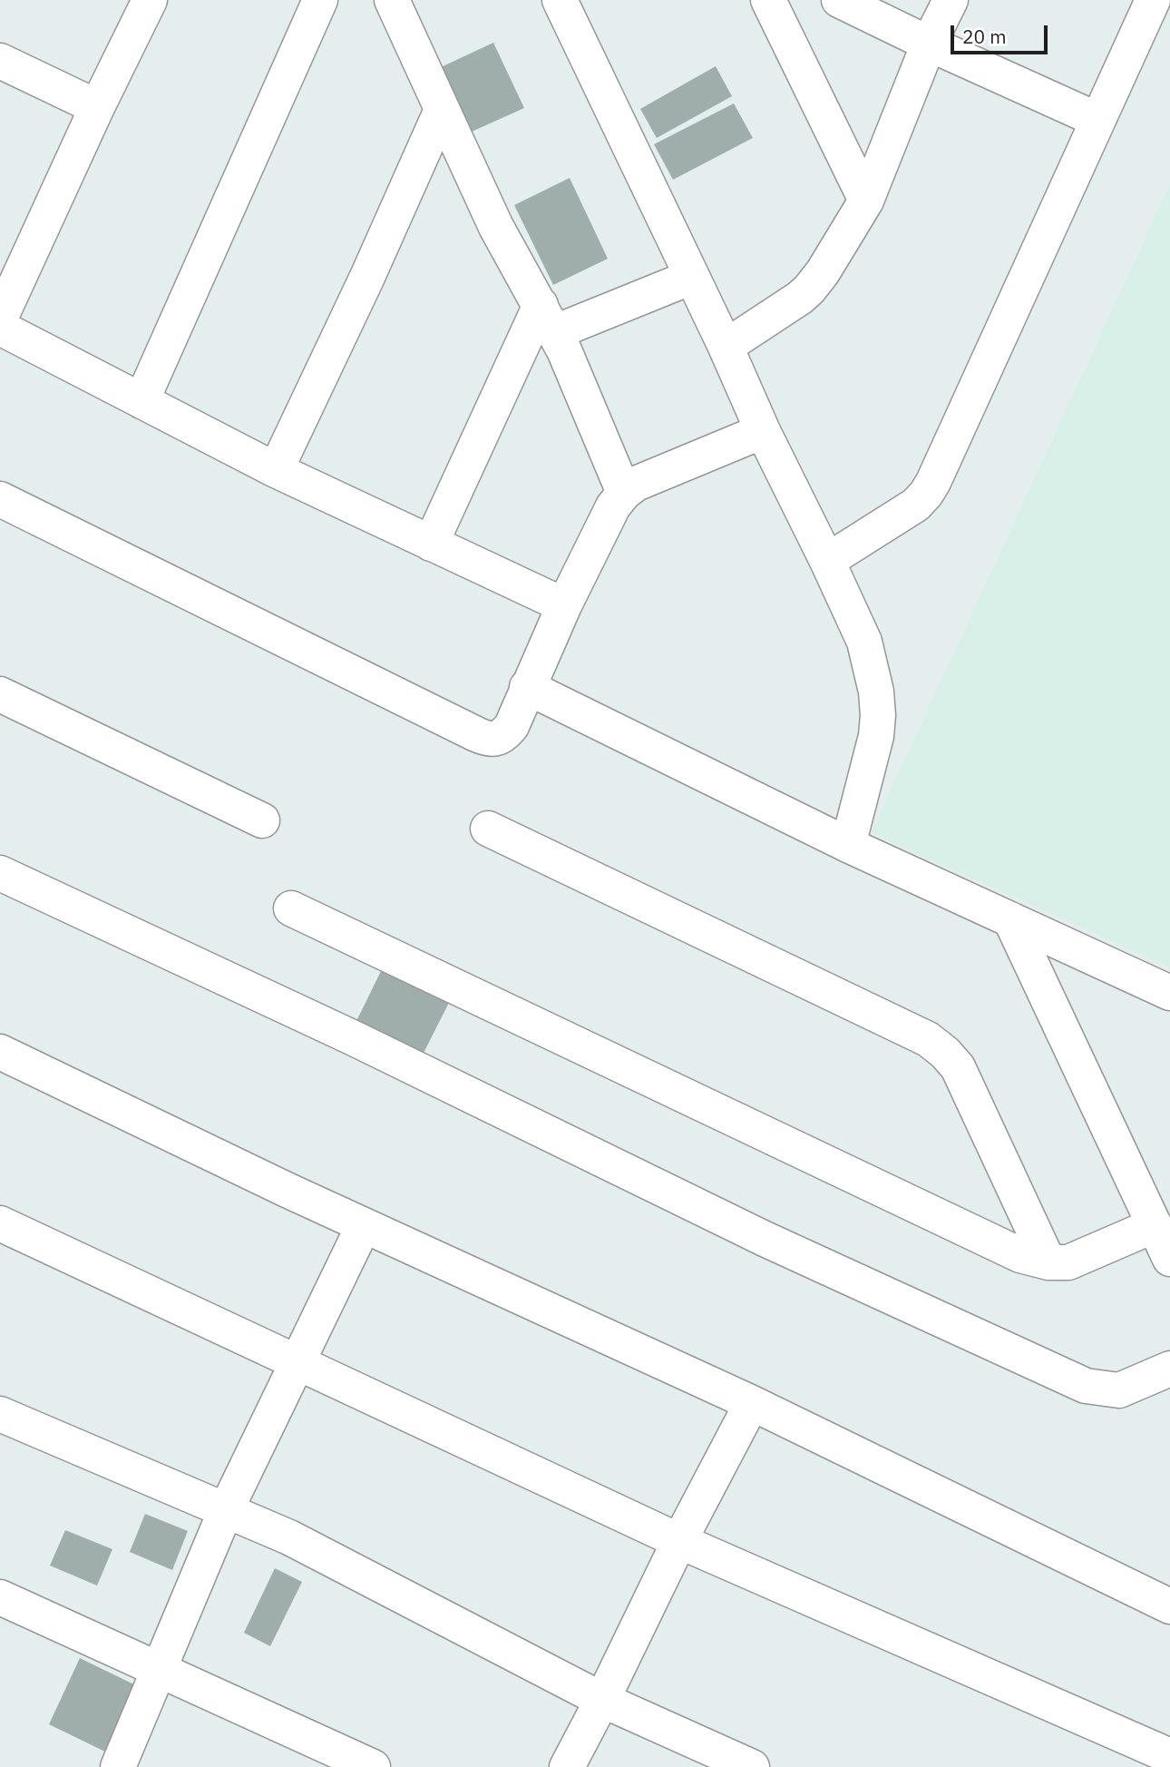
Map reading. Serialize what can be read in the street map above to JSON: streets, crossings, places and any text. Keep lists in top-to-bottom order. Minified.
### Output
{"scale_bar":"20 m"}
